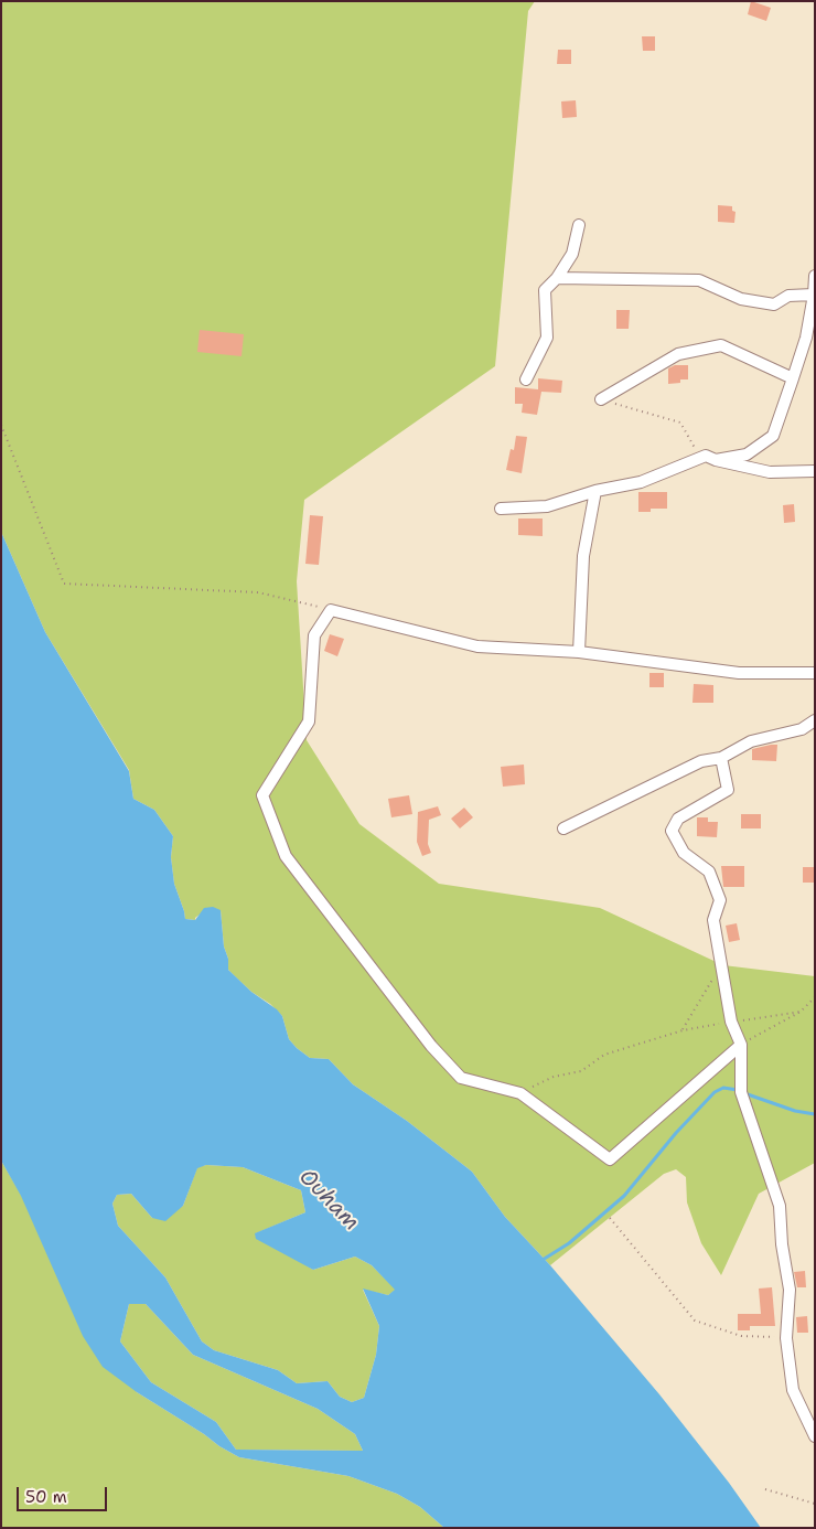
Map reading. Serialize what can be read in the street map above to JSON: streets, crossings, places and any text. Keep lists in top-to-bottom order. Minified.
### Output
{"water":["Ouham"],"scale_bar":"50 m"}
